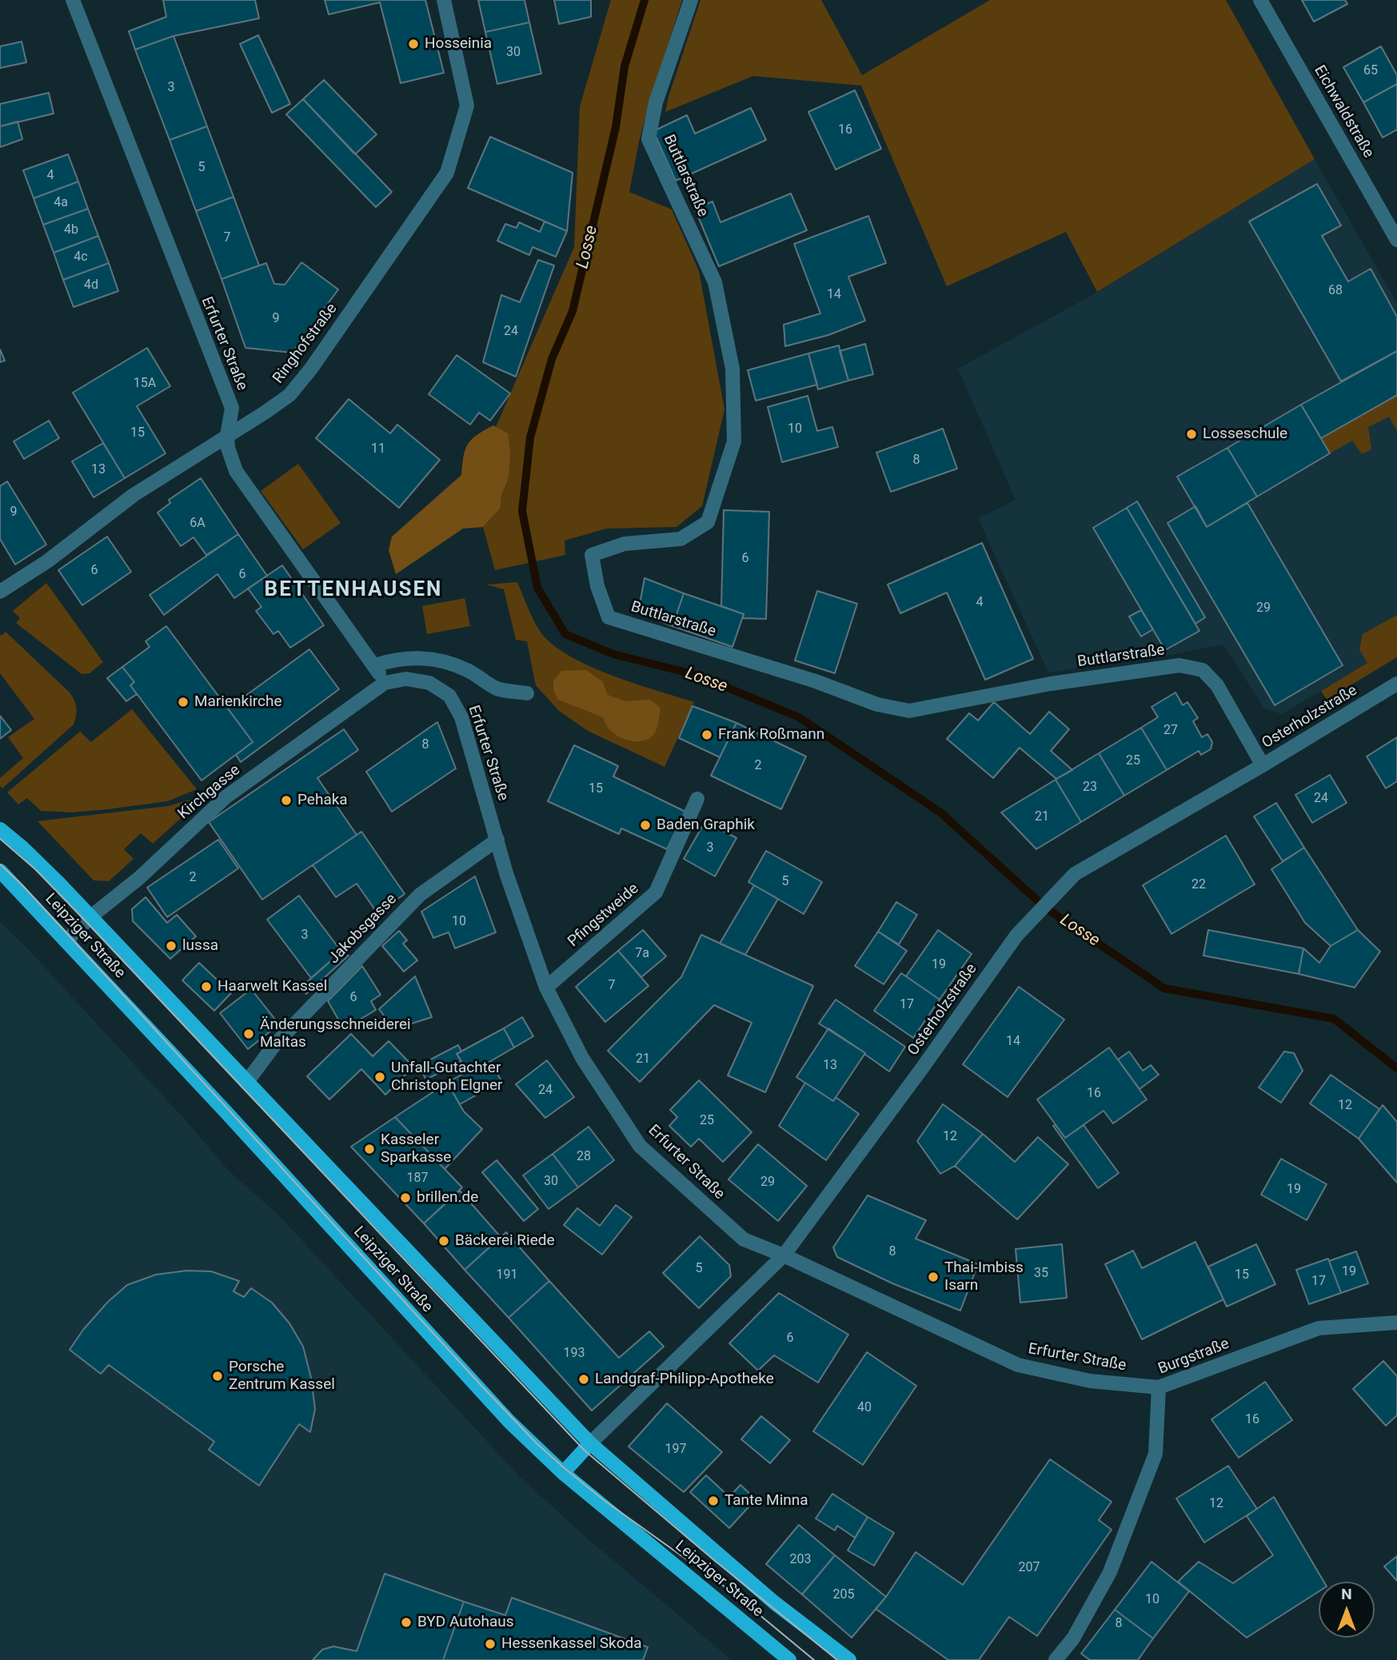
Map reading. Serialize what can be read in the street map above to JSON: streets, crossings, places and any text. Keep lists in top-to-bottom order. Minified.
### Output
{"streets":{"main road":["Leipziger Straße"],"street":["Eichwaldstraße","Buttlarstraße","Erfurter Straße","Ringhofstraße","Osterholzstraße","Kirchgasse","Pfingstweide","Jakobsgasse","Burgstraße"]},"crossings":[["Buttlarstraße","Osterholzstraße"],["Erfurter Straße","Ringhofstraße"],["Erfurter Straße","Osterholzstraße"],["Erfurter Straße","Kirchgasse"],["Erfurter Straße","Pfingstweide"],["Erfurter Straße","Jakobsgasse"],["Erfurter Straße","Burgstraße"],["Osterholzstraße","Leipziger Straße"],["Kirchgasse","Leipziger Straße"],["Jakobsgasse","Leipziger Straße"]],"districts":["BETTENHAUSEN"],"water":["Losse"],"places":["Hosseinia","Losseschule","Marienkirche","Frank Roßmann","Pehaka","Baden Graphik","lussa","Haarwelt Kassel","Änderungsschneiderei Maltas","Unfall-Gutachter Christoph Elgner","Kasseler Sparkasse","brillen.de","Bäckerei Riede","Thai-Imbiss Isarn","Porsche Zentrum Kassel","Landgraf-Philipp-Apotheke","Tante Minna","BYD Autohaus","Hessenkassel Skoda"],"house_numbers":["30","65","3","16","5","4","4a","4b","7","4c","4d","68","14","9","24","15A","10","15","11","8","13","9","6A","6","6","6","4","29","27","8","25","2","23","15","24","21","3","2","5","22","10","3","7a","19","7","6","17","14","21","13","24","16","12","25","12","28","187","30","29","19","8","5","19","35","191","15","17","6","193","40","16","197","12","203","207","205","10","8"],"north":"top"}
